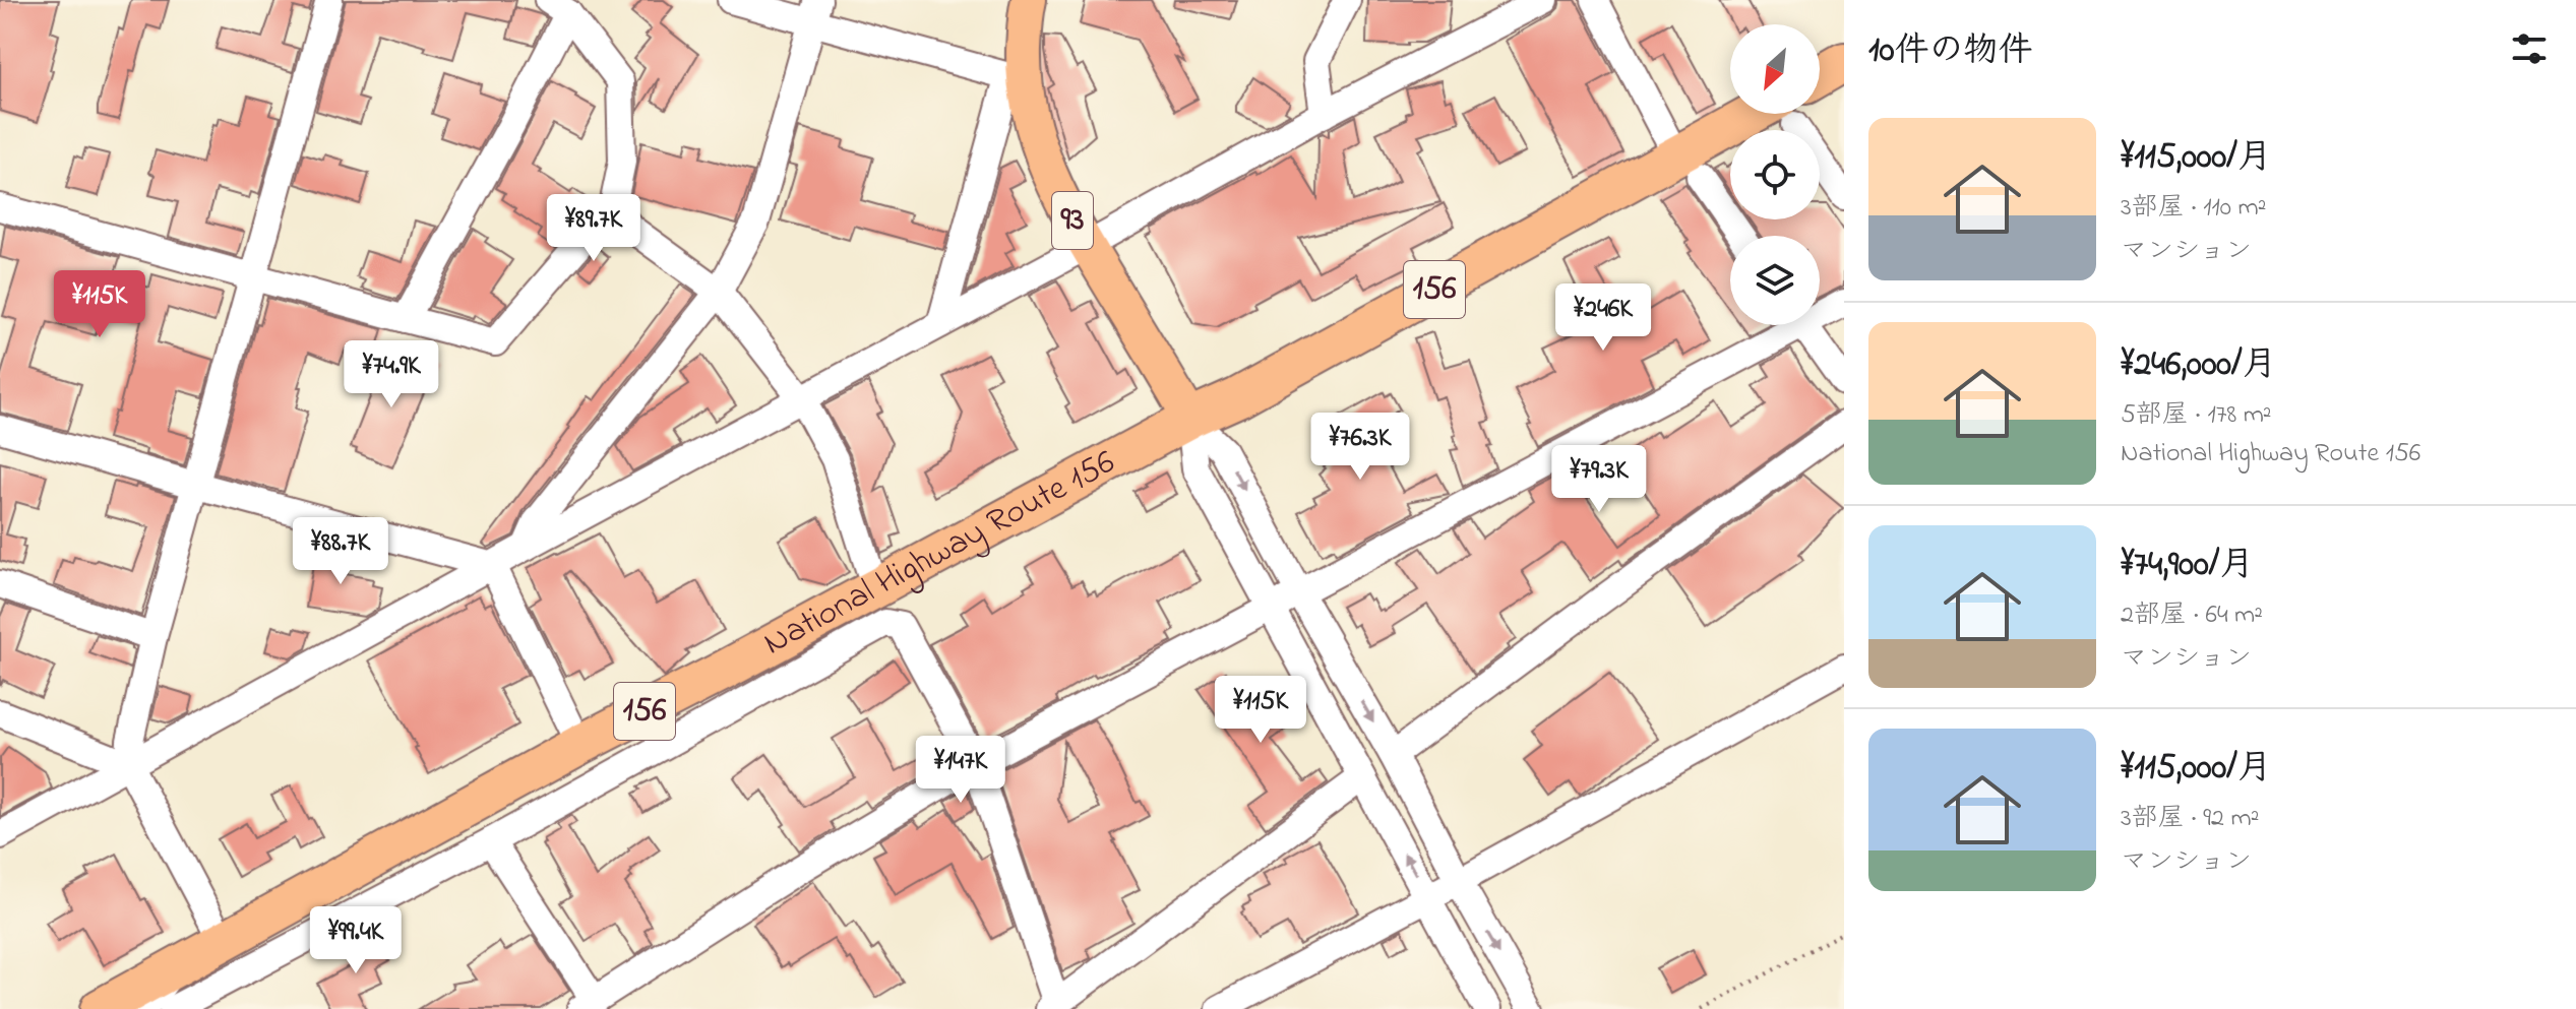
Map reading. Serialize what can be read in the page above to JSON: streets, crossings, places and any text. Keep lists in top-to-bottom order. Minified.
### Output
{"streets":{"highway":["156","National Highway Route 156"],"main road":["93"]},"crossings":[["93","National Highway Route 156"]],"north":"bottom left","page":{"heading":"10件の物件","list":[{"name":"¥115,000/月","note":"3部屋 · 110 m² · マンション"},{"name":"¥246,000/月","note":"5部屋 · 178 m² · National Highway Route 156"},{"name":"¥74,900/月","note":"2部屋 · 64 m² · マンション"},{"name":"¥115,000/月","note":"3部屋 · 92 m² · マンション"}],"price":["¥89.7K","¥115K","¥246K","¥74.9K","¥76.3K","¥79.3K","¥88.7K","¥115K","¥147K","¥99.4K"]}}
